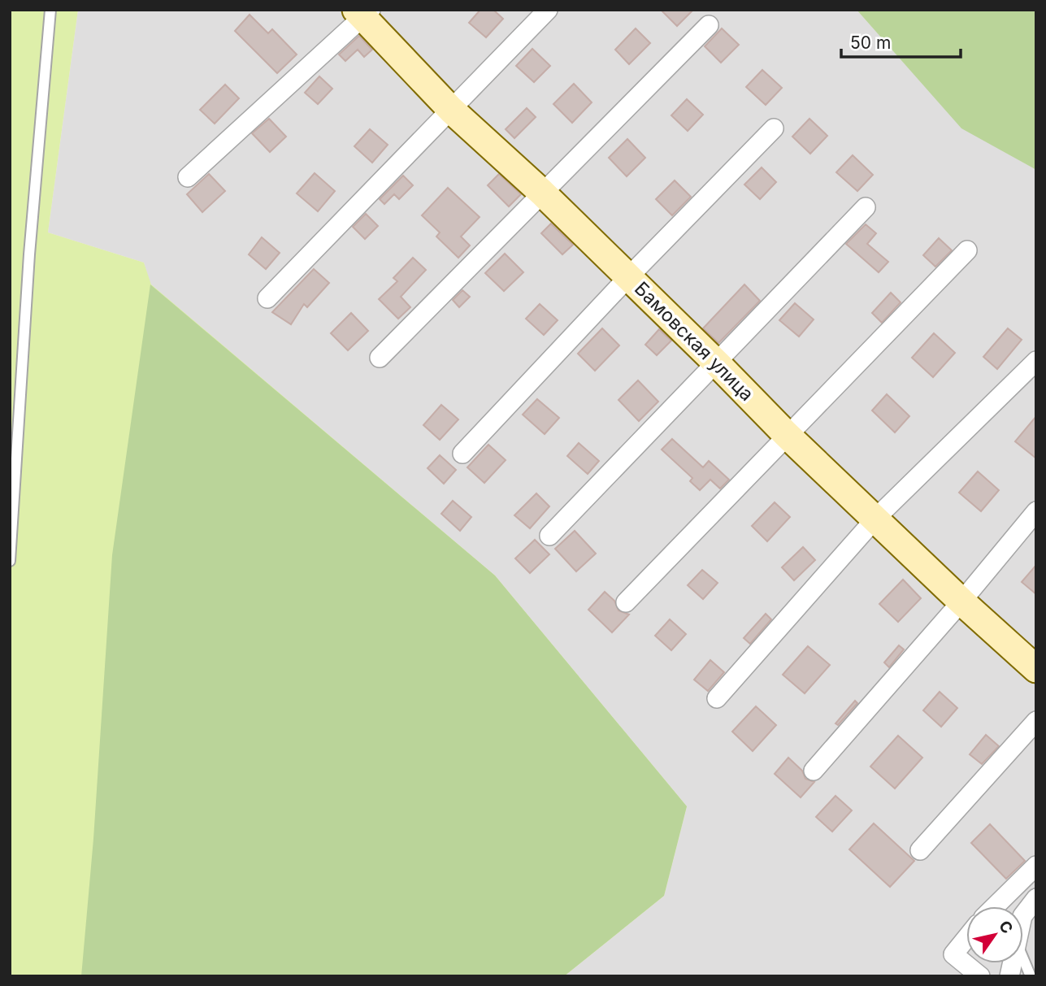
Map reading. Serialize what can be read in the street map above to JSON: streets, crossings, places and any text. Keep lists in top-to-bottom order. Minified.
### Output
{"streets":{"street":["Бамовская улица"]},"scale_bar":"50 m","north":"top right"}
